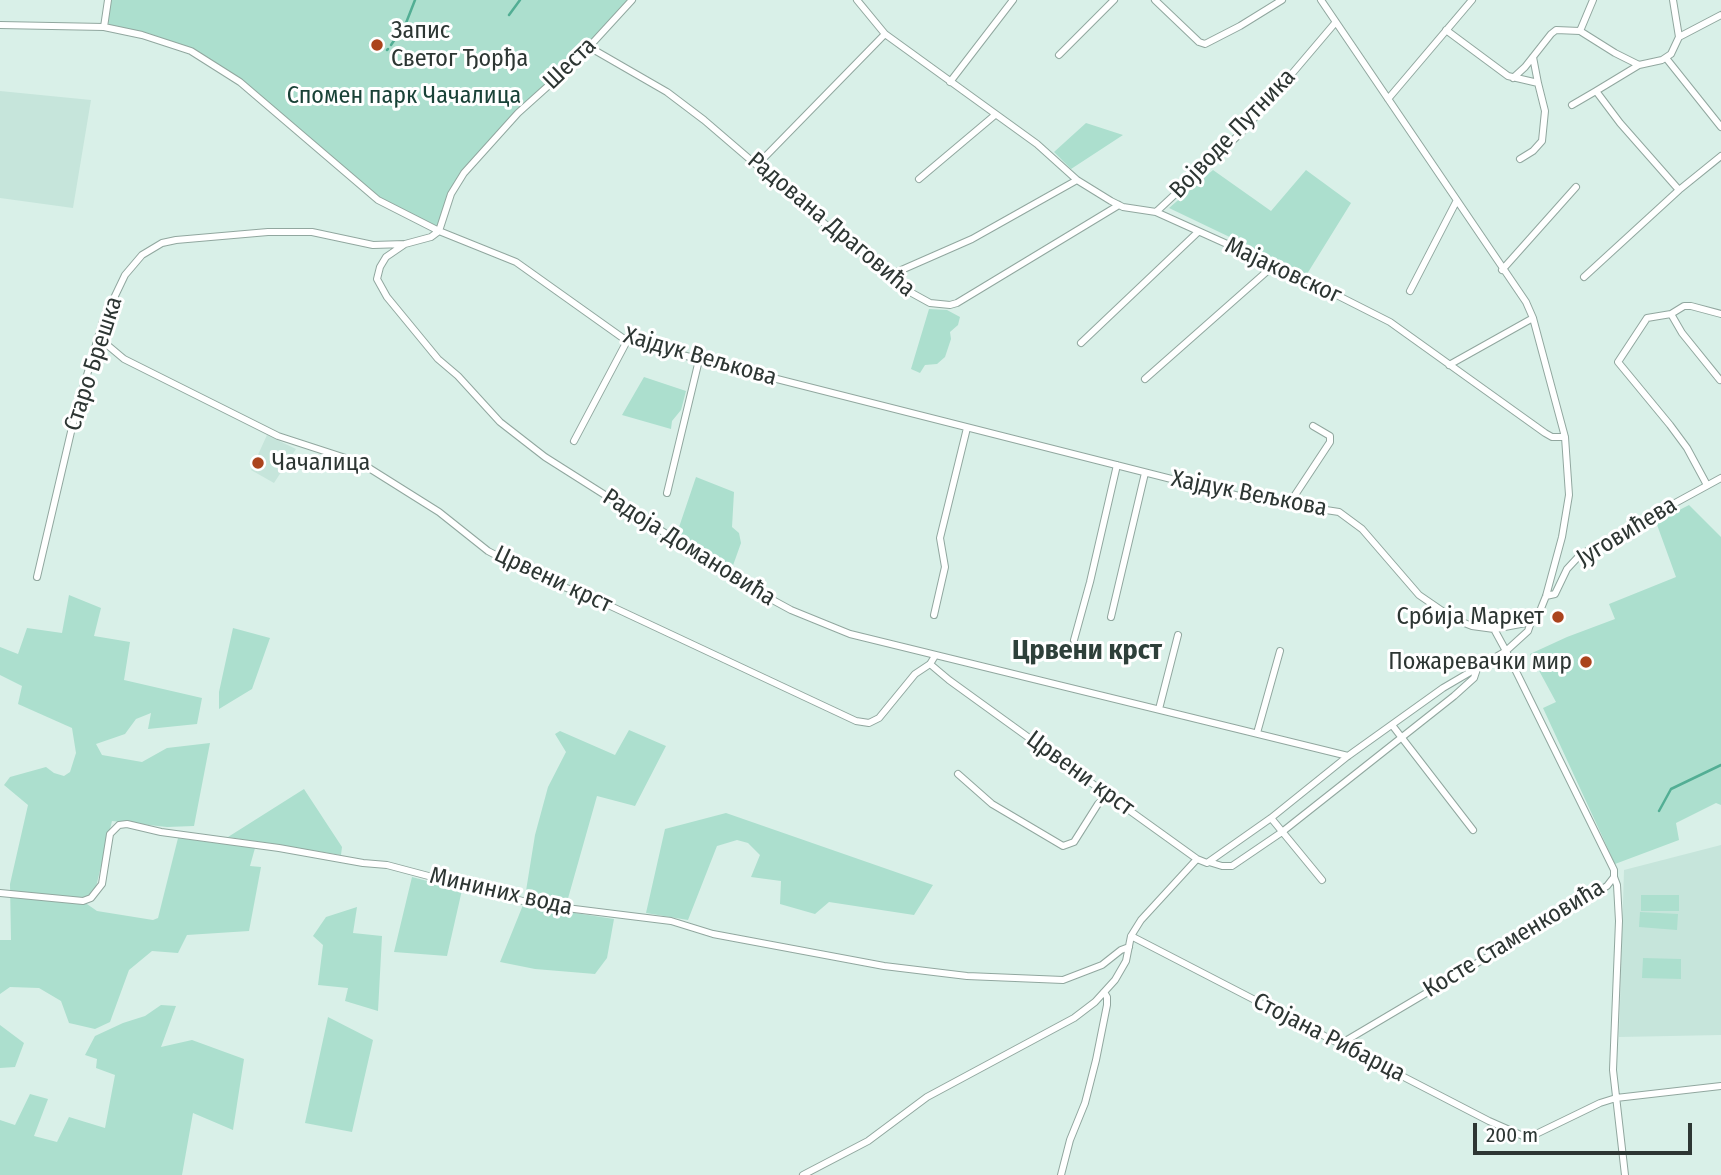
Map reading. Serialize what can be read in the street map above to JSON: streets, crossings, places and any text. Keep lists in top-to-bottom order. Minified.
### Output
{"streets":{"street":["Шеста","Војводе Путника","Радована Драговића","Мајаковског","Хајдук Вељкова","Старо Брешка","Југовићева","Радоја Домановића","Црвени крст","Мининих вода","Косте Стаменковића","Стојана Рибарца"]},"crossings":[["Шеста","Радована Драговића"],["Шеста","Хајдук Вељкова"],["Шеста","Радоја Домановића"],["Војводе Путника","Мајаковског"],["Радована Драговића","Мајаковског"],["Хајдук Вељкова","Радоја Домановића"],["Хајдук Вељкова","Косте Стаменковића"],["Старо Брешка","Радоја Домановића"],["Старо Брешка","Црвени крст"],["Радоја Домановића","Црвени крст"],["Косте Стаменковића","Стојана Рибарца"]],"districts":["Црвени крст"],"parks":["Спомен парк Чачалица"],"places":["Запис Светог Ђорђа","Чачалица","Србија Маркет","Пожаревачки мир"],"scale_bar":"200 m"}
